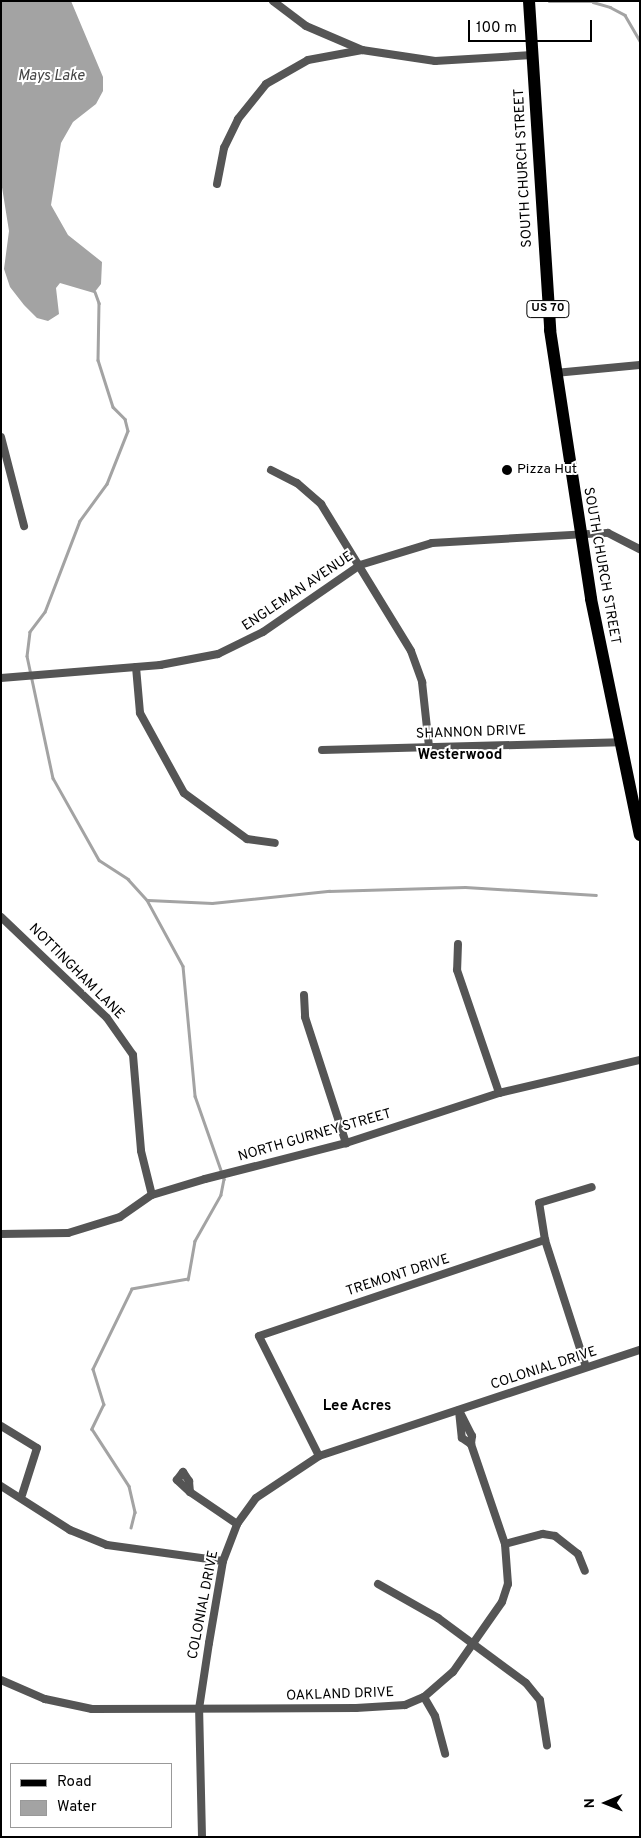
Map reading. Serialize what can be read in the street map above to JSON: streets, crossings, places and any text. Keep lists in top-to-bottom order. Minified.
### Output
{"streets":{"main road":["SOUTH CHURCH STREET","US 70"],"street":["ENGLEMAN AVENUE","SHANNON DRIVE","NOTTINGHAM LANE","NORTH GURNEY STREET","TREMONT DRIVE","COLONIAL DRIVE","OAKLAND DRIVE"]},"crossings":[["SOUTH CHURCH STREET","ENGLEMAN AVENUE"],["SOUTH CHURCH STREET","SHANNON DRIVE"],["NOTTINGHAM LANE","NORTH GURNEY STREET"],["TREMONT DRIVE","COLONIAL DRIVE"],["COLONIAL DRIVE","OAKLAND DRIVE"]],"districts":["Westerwood","Lee Acres"],"water":["Mays Lake"],"places":["Pizza Hut"],"legend":["Road","Water"],"scale_bar":"100 m","north":"left"}
